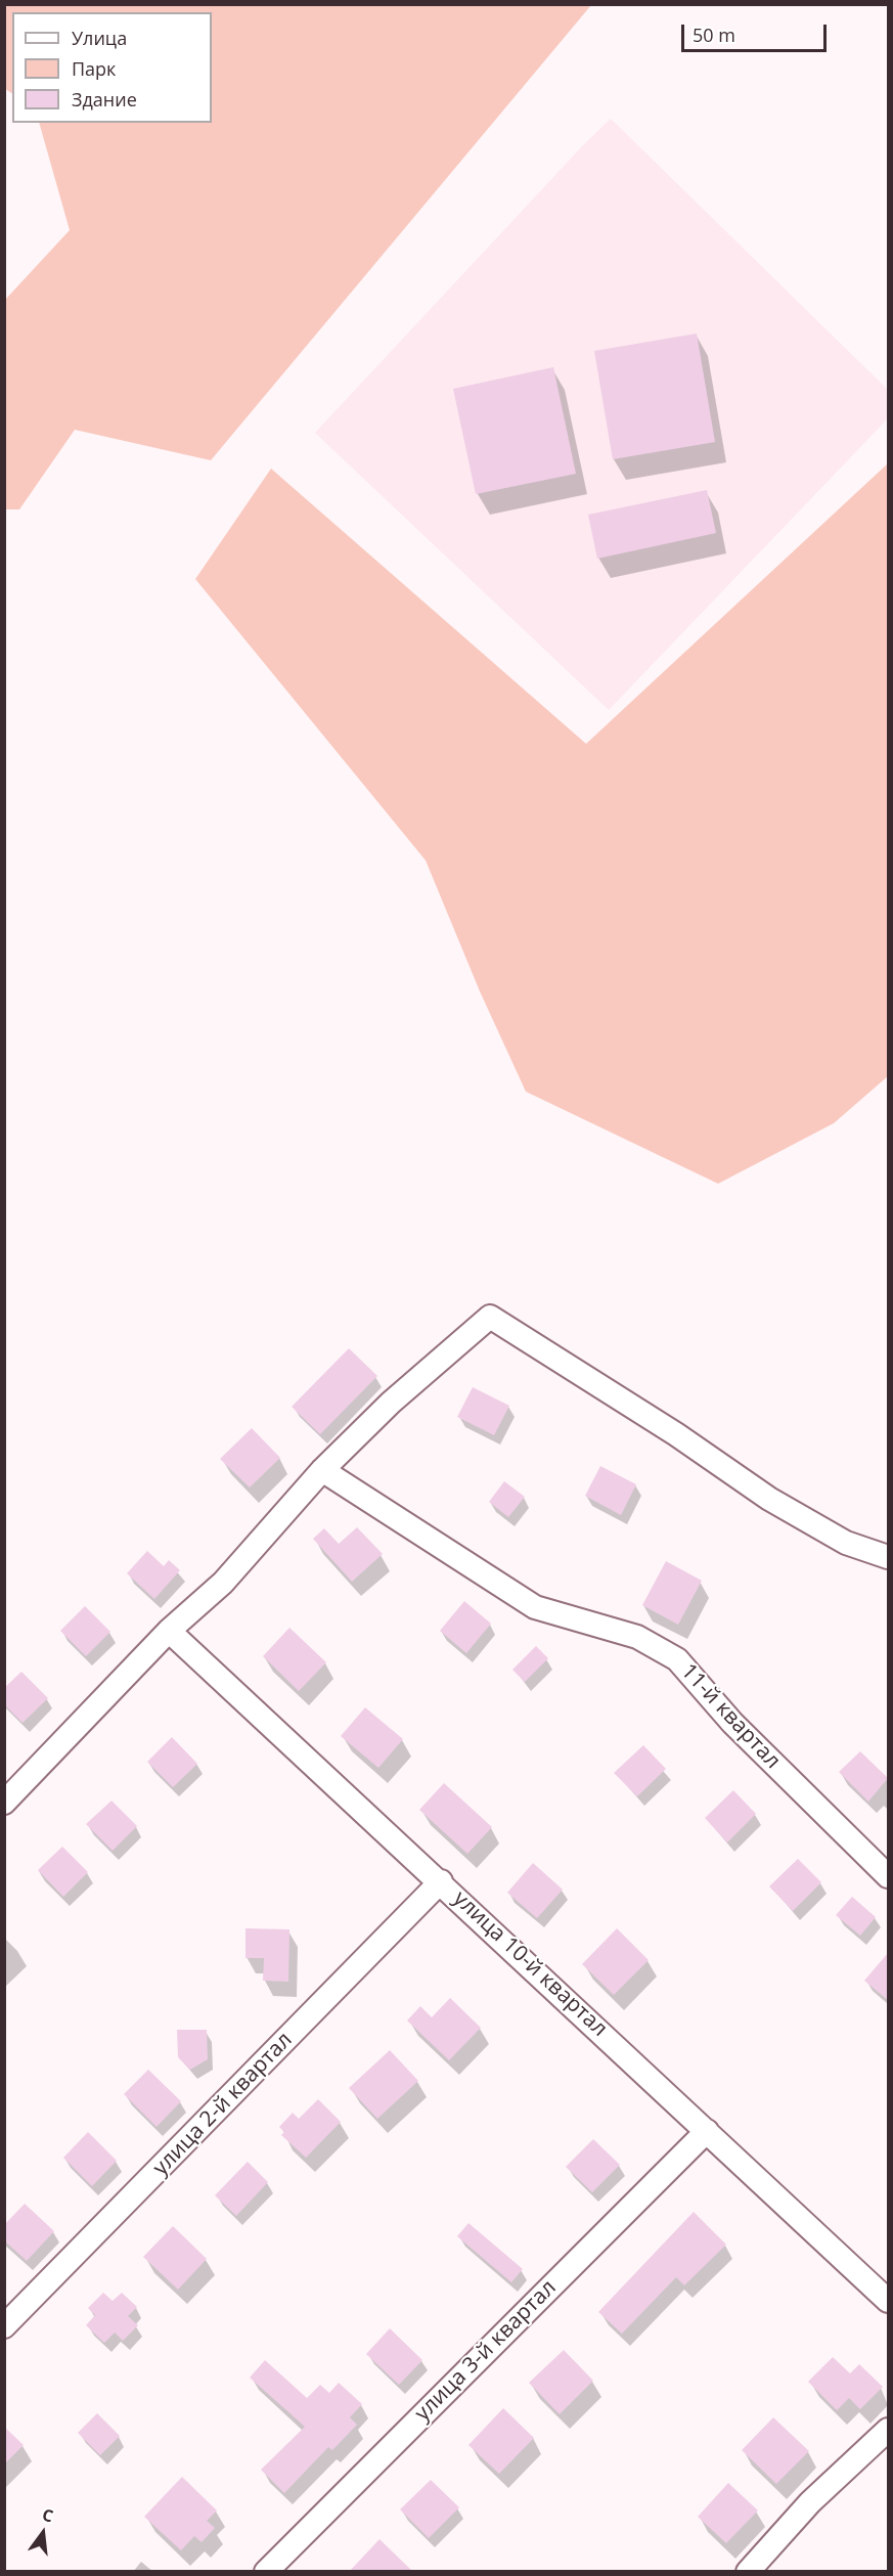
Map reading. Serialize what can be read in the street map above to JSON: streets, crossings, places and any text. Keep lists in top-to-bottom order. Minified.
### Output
{"streets":{"street":["11-й квартал","улица 10-й квартал","улица 2-й квартал","улица 3-й квартал"]},"crossings":[["улица 10-й квартал","улица 2-й квартал"],["улица 10-й квартал","улица 3-й квартал"]],"legend":["Улица","Парк","Здание"],"scale_bar":"50 m","north":"top"}
